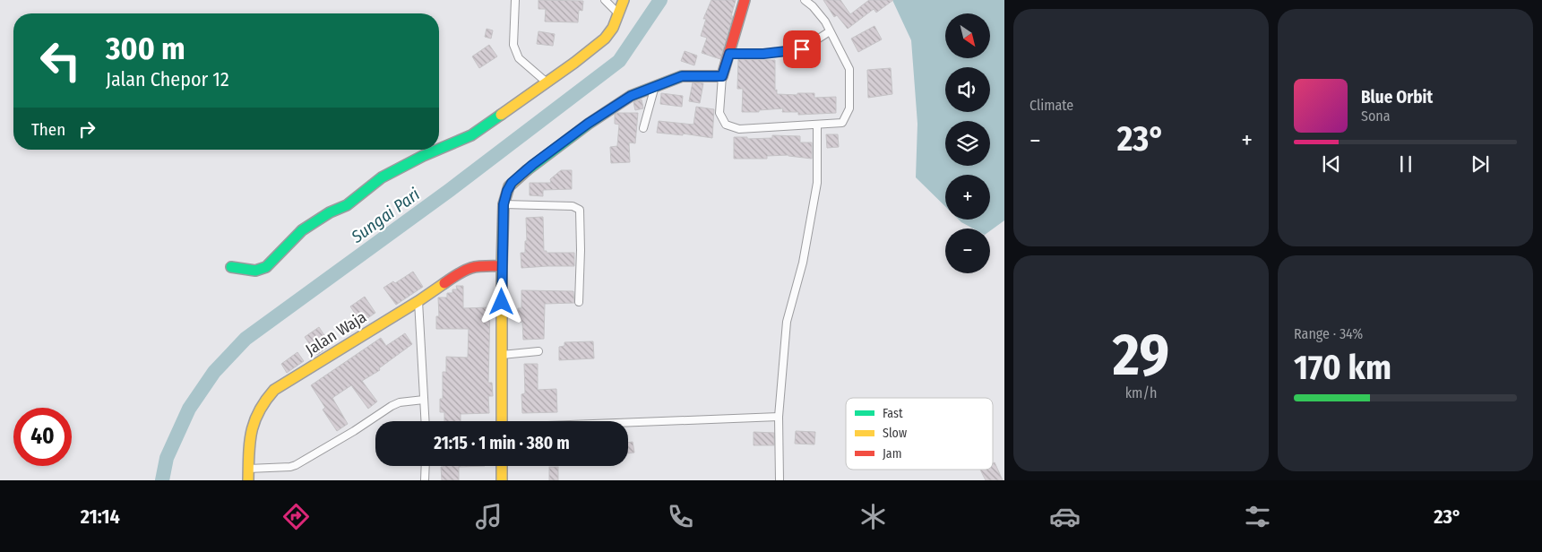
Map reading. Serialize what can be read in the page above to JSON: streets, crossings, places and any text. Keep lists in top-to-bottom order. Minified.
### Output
{"streets":{"street":["Jalan Waja"]},"water":["Sungai Pari"],"legend":["Fast","Slow","Jam"],"north":"bottom right","page":{"tile":["Climate",["29","km/h"],["Range · 34%","170 km"]],"map_buttons":["+","−"],"turn":["300 m","Jalan Chepor 12"],"song":["Blue Orbit","Sona"],"then":"Then","heat":["−","23°","+"],"limit":"40","trip":"21:15 · 1 min · 380 m","tabs":["21:14","23°"]}}
